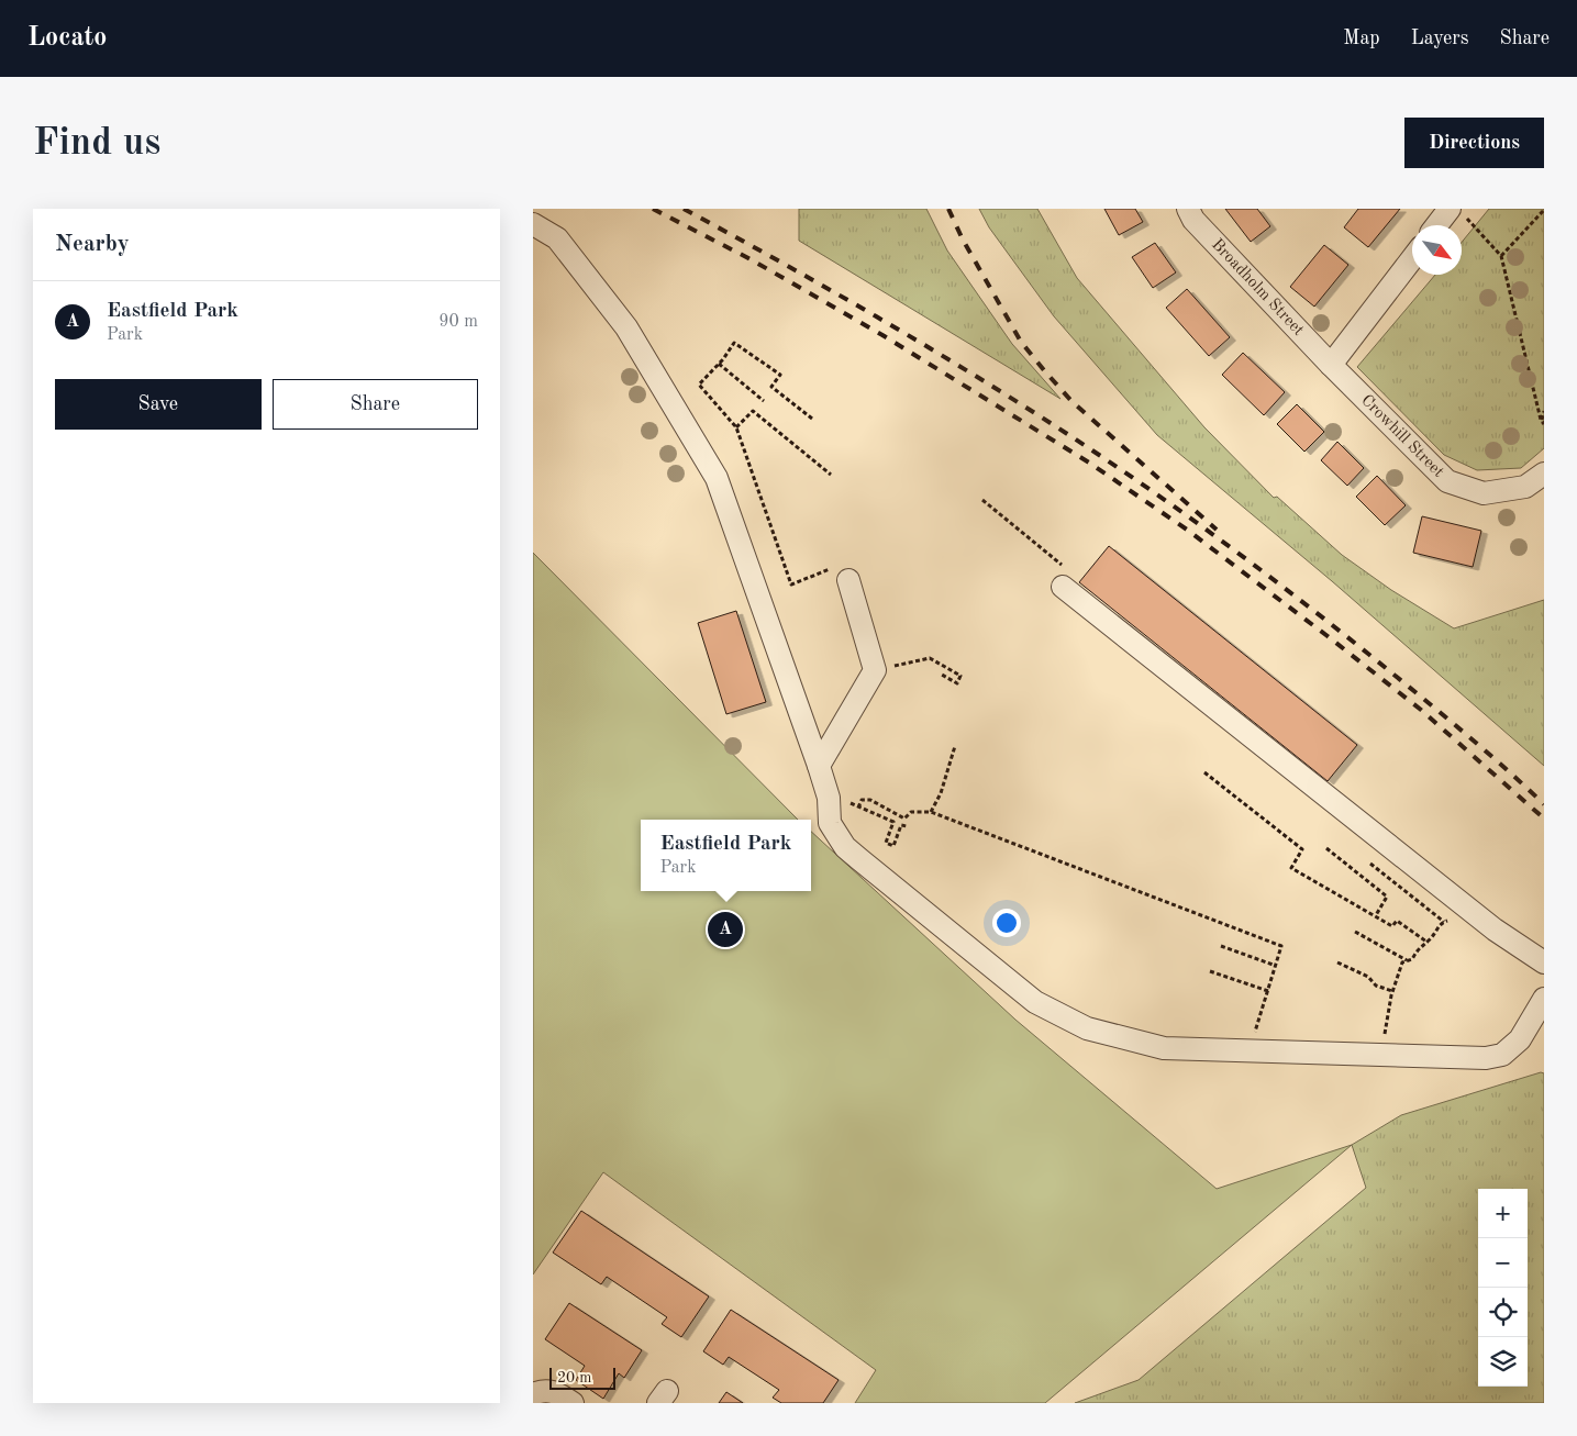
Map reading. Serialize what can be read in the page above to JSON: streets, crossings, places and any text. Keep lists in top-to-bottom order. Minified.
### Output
{"streets":{"street":["Broadholm Street","Crowhill Street"]},"crossings":[["Broadholm Street","Crowhill Street"]],"scale_bar":"20 m","north":"bottom right","page":{"header":"Locato","nav":["Map","Layers","Share"],"buttons":["Directions",["Save","Share"]],"title":"Find us","heading":"Nearby","list":[{"mark":"A","name":"Eastfield Park","note":"Park","value":"90 m"}],"popup":["Eastfield Park","Park"],"pins":"A","map_buttons":["+","−"],"scale":"20 m"}}
